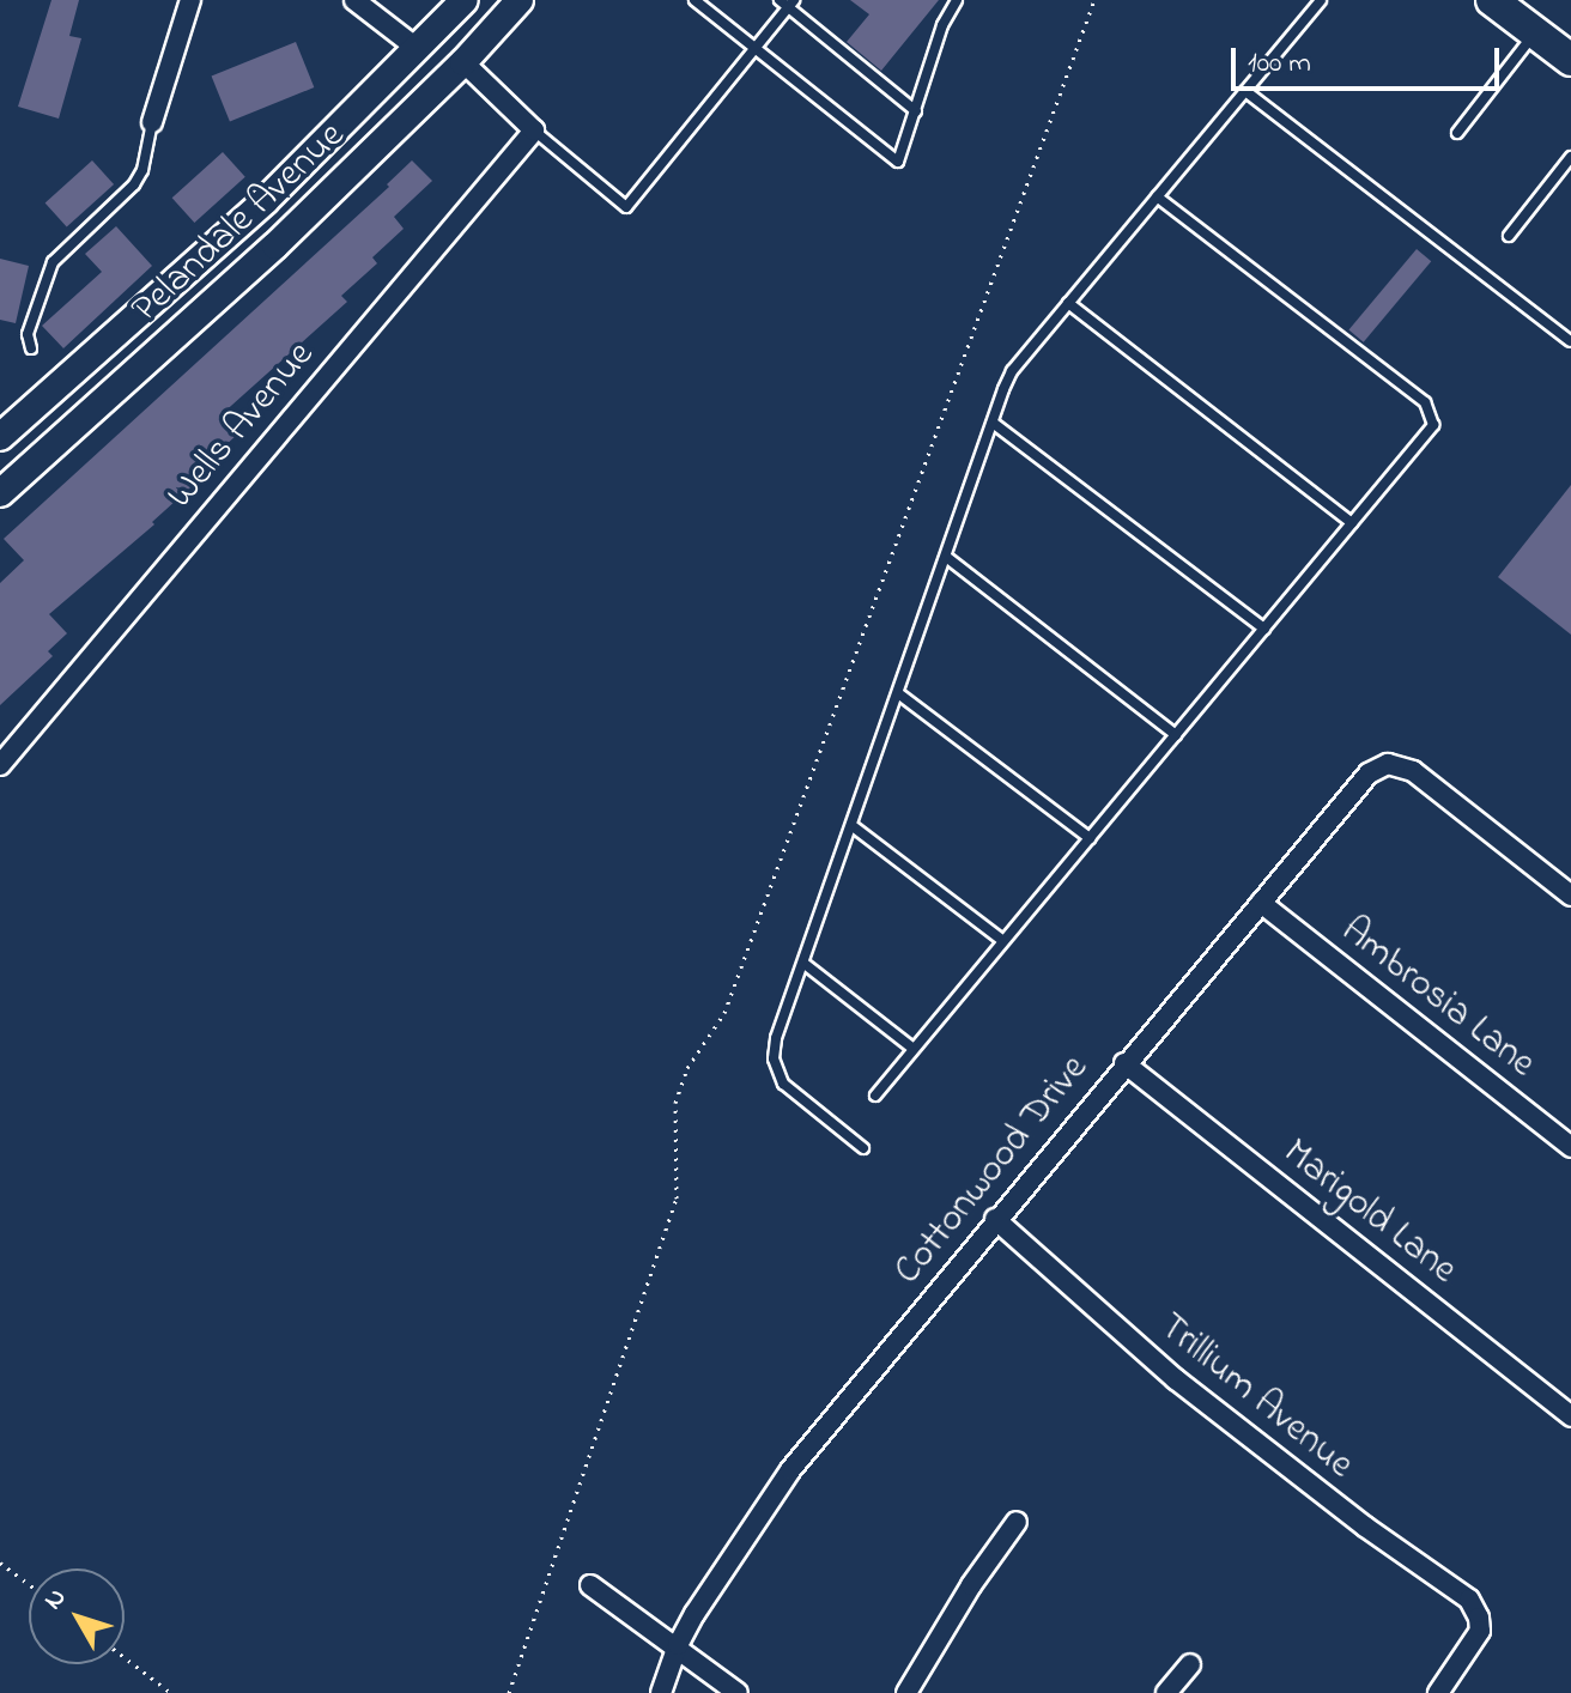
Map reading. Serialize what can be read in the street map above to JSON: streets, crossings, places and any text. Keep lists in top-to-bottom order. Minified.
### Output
{"streets":{"main road":["Pelandale Avenue"],"street":["Wells Avenue","Ambrosia Lane","Cottonwood Drive","Marigold Lane","Trillium Avenue"]},"crossings":[["Ambrosia Lane","Cottonwood Drive"],["Cottonwood Drive","Marigold Lane"],["Cottonwood Drive","Trillium Avenue"]],"scale_bar":"100 m","north":"top left"}
